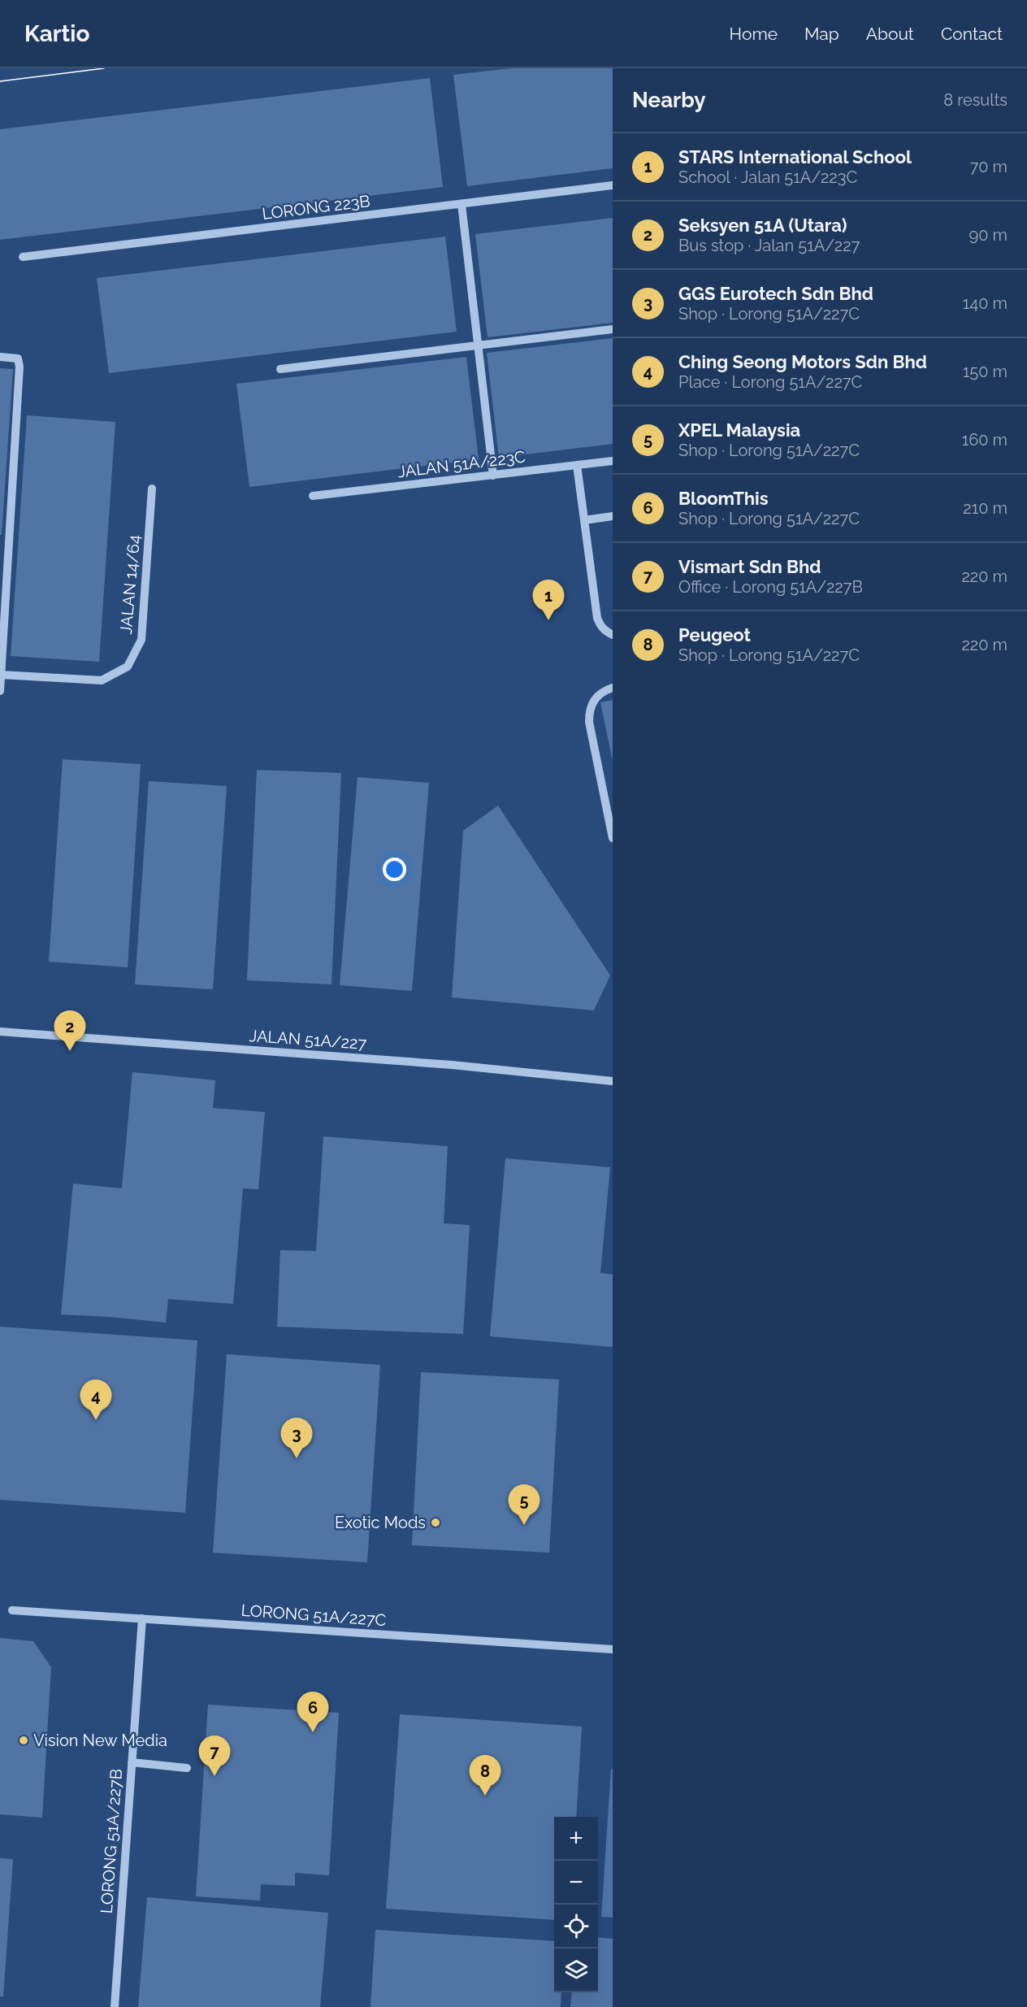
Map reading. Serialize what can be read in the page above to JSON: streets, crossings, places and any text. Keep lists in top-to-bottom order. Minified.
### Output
{"streets":{"street":["LORONG 223B","JALAN 51A/223C","JALAN 14/64","JALAN 51A/227","LORONG 51A/227C","LORONG 51A/227B"]},"crossings":[["LORONG 51A/227C","LORONG 51A/227B"]],"places":["Exotic Mods","Vision New Media"],"page":{"header":"Kartio","nav":["Home","Map","About","Contact"],"heading":["Nearby","8 results"],"list":[{"mark":"1","name":"STARS International School","note":"School · Jalan 51A/223C","value":"70 m"},{"mark":"2","name":"Seksyen 51A (Utara)","note":"Bus stop · Jalan 51A/227","value":"90 m"},{"mark":"3","name":"GGS Eurotech Sdn Bhd","note":"Shop · Lorong 51A/227C","value":"140 m"},{"mark":"4","name":"Ching Seong Motors Sdn Bhd","note":"Place · Lorong 51A/227C","value":"150 m"},{"mark":"5","name":"XPEL Malaysia","note":"Shop · Lorong 51A/227C","value":"160 m"},{"mark":"6","name":"BloomThis","note":"Shop · Lorong 51A/227C","value":"210 m"},{"mark":"7","name":"Vismart Sdn Bhd","note":"Office · Lorong 51A/227B","value":"220 m"},{"mark":"8","name":"Peugeot","note":"Shop · Lorong 51A/227C","value":"220 m"}],"pins":["1","2","4","3","5","6","7","8"],"map_buttons":["+","−"]}}
